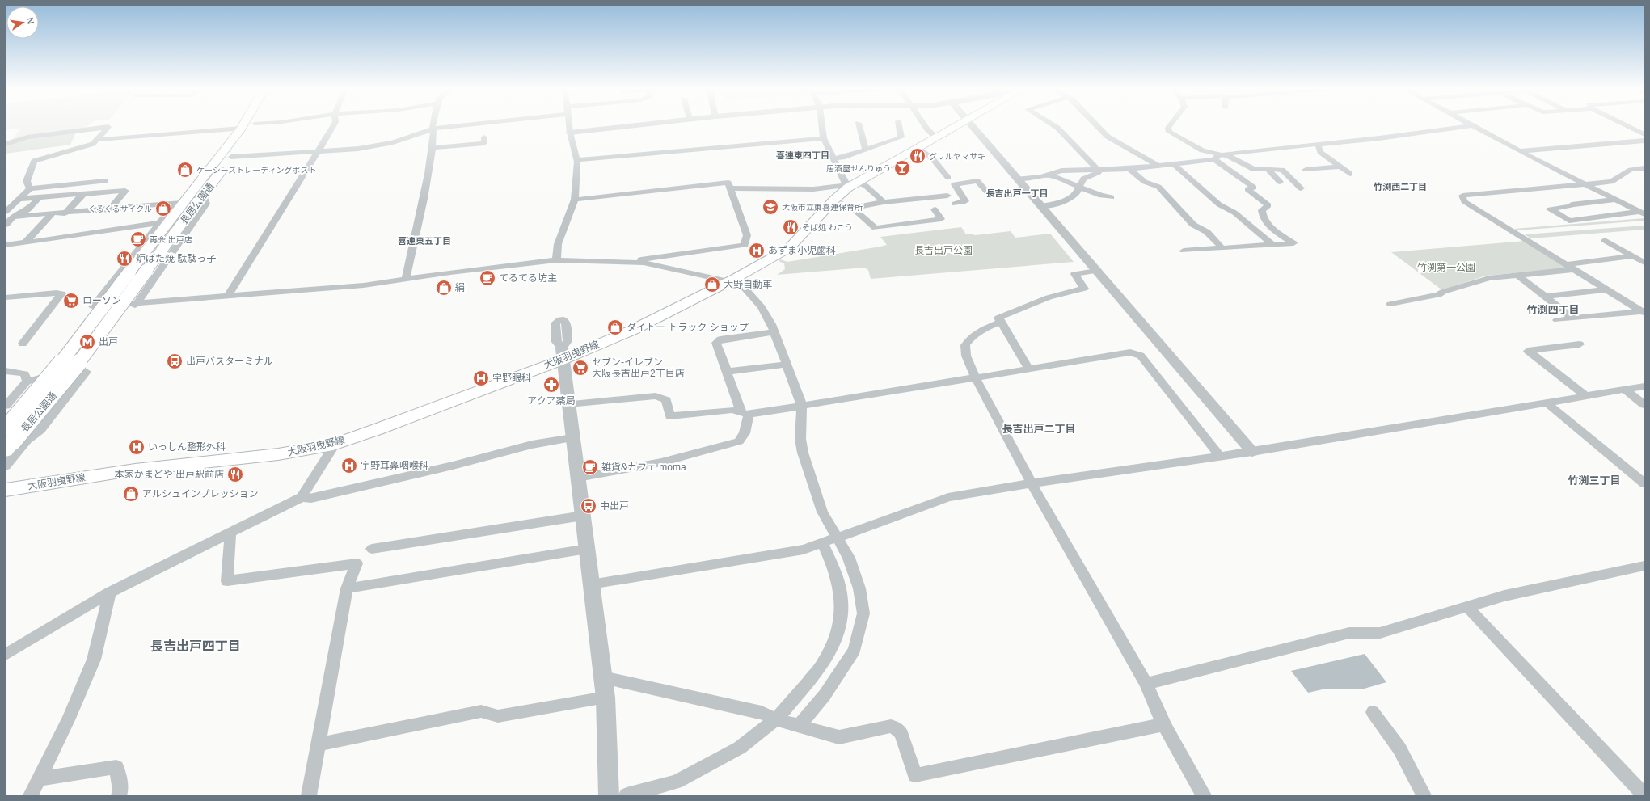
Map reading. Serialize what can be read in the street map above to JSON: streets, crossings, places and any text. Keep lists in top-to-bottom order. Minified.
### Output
{"streets":{"main road":["長居公園通","大阪羽曳野線"]},"districts":["喜連東四丁目","竹渕西二丁目","長吉出戸一丁目","喜連東五丁目","竹渕四丁目","長吉出戸二丁目","竹渕三丁目","長吉出戸四丁目"],"parks":["長吉出戸公園","竹渕第一公園"],"places":{"restaurant":["グリルヤマサキ","そば処 わこう","炉ばた焼 駄駄っ子","本家かまどや 出戸駅前店"],"bar":["居酒屋せんりゅう"],"shop":["ケーシーズトレーディングポスト","くるくるサイクル","大野自動車","絹","ダイトー トラック ショップ","アルシュインプレッション"],"school or university":["大阪市立東喜連保育所"],"cafe":["再会 出戸店","てるてる坊主","雑貨&カフェ moma"],"hospital":["あずま小児歯科","宇野眼科","いっしん整形外科","宇野耳鼻咽喉科"],"supermarket":["ローソン","セブン-イレブン 大阪長吉出戸2丁目店"],"metro station":["出戸"],"bus stop":["出戸バスターミナル","中出戸"],"pharmacy":["アクア薬局"]},"north":"right"}
